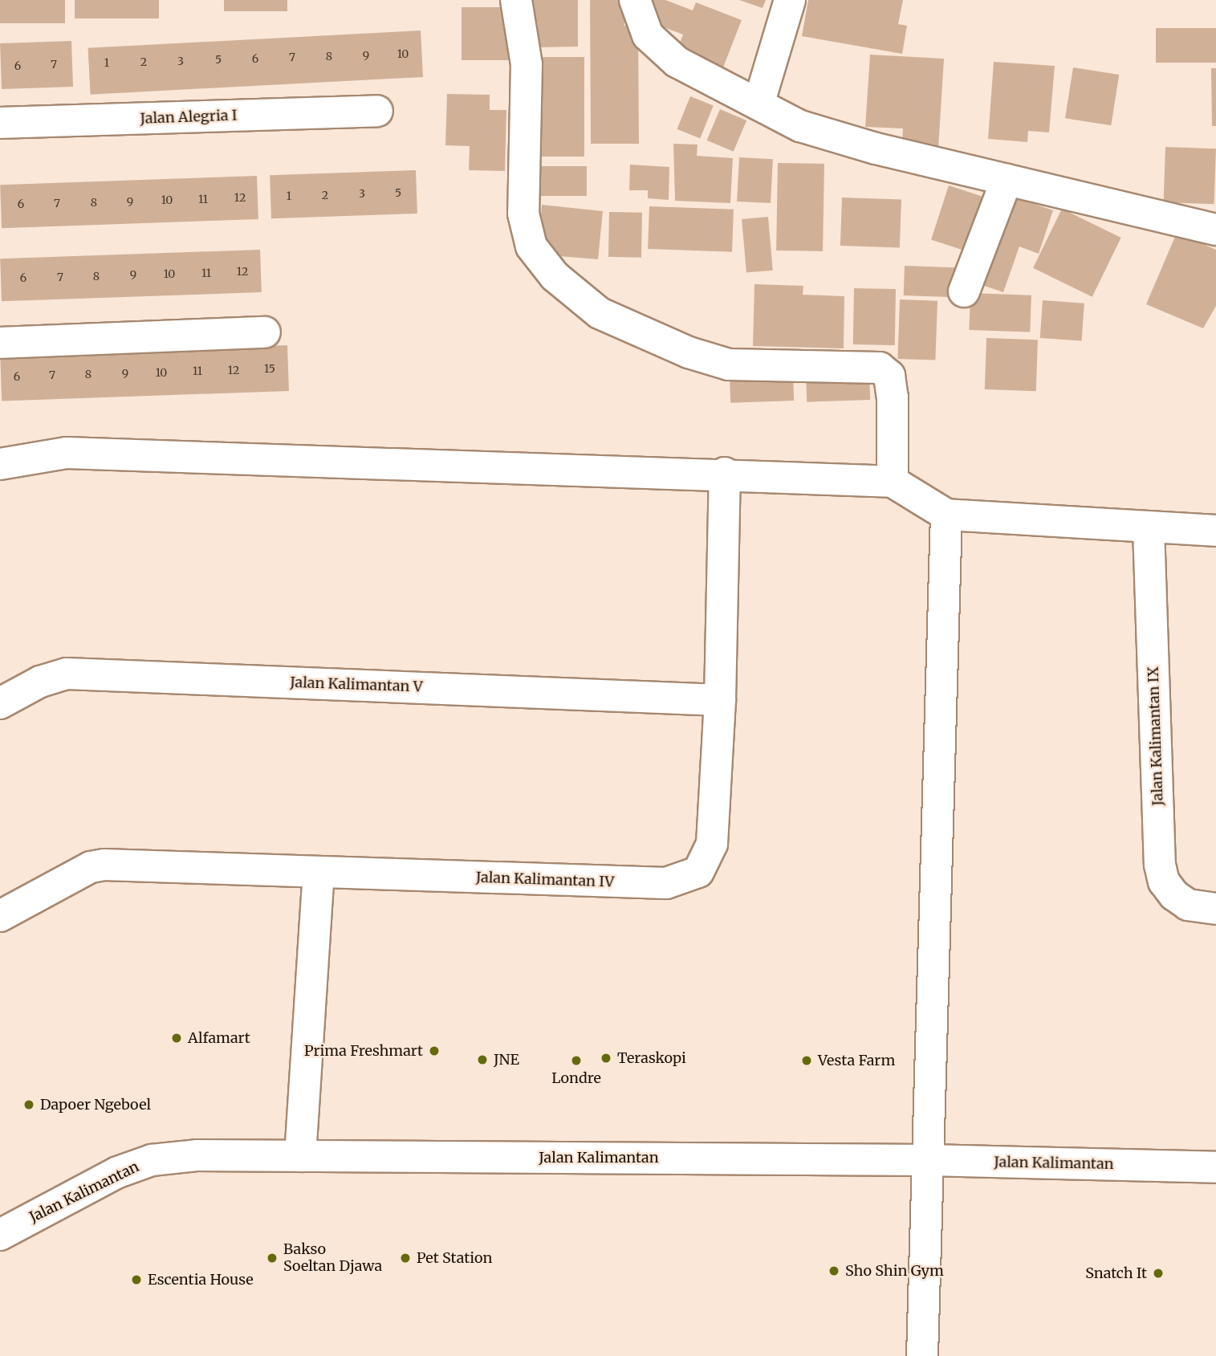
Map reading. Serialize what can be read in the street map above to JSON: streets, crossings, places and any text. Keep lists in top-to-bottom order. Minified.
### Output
{"streets":{"street":["Jalan Alegria I","Jalan Kalimantan V","Jalan Kalimantan IX","Jalan Kalimantan IV","Jalan Kalimantan"]},"crossings":[["Jalan Kalimantan V","Jalan Kalimantan IV"]],"places":["Alfamart","Prima Freshmart","Teraskopi","JNE","Londre","Vesta Farm","Dapoer Ngeboel","Bakso Soeltan Djawa","Pet Station","Sho Shin Gym","Snatch It","Escentia House"],"house_numbers":["10","9","8","7","6","5","3","2","1","7","6","5","3","2","1","12","11","10","9","8","7","6","12","11","10","9","8","7","6","15","12","11","10","9","8","7","6"]}
